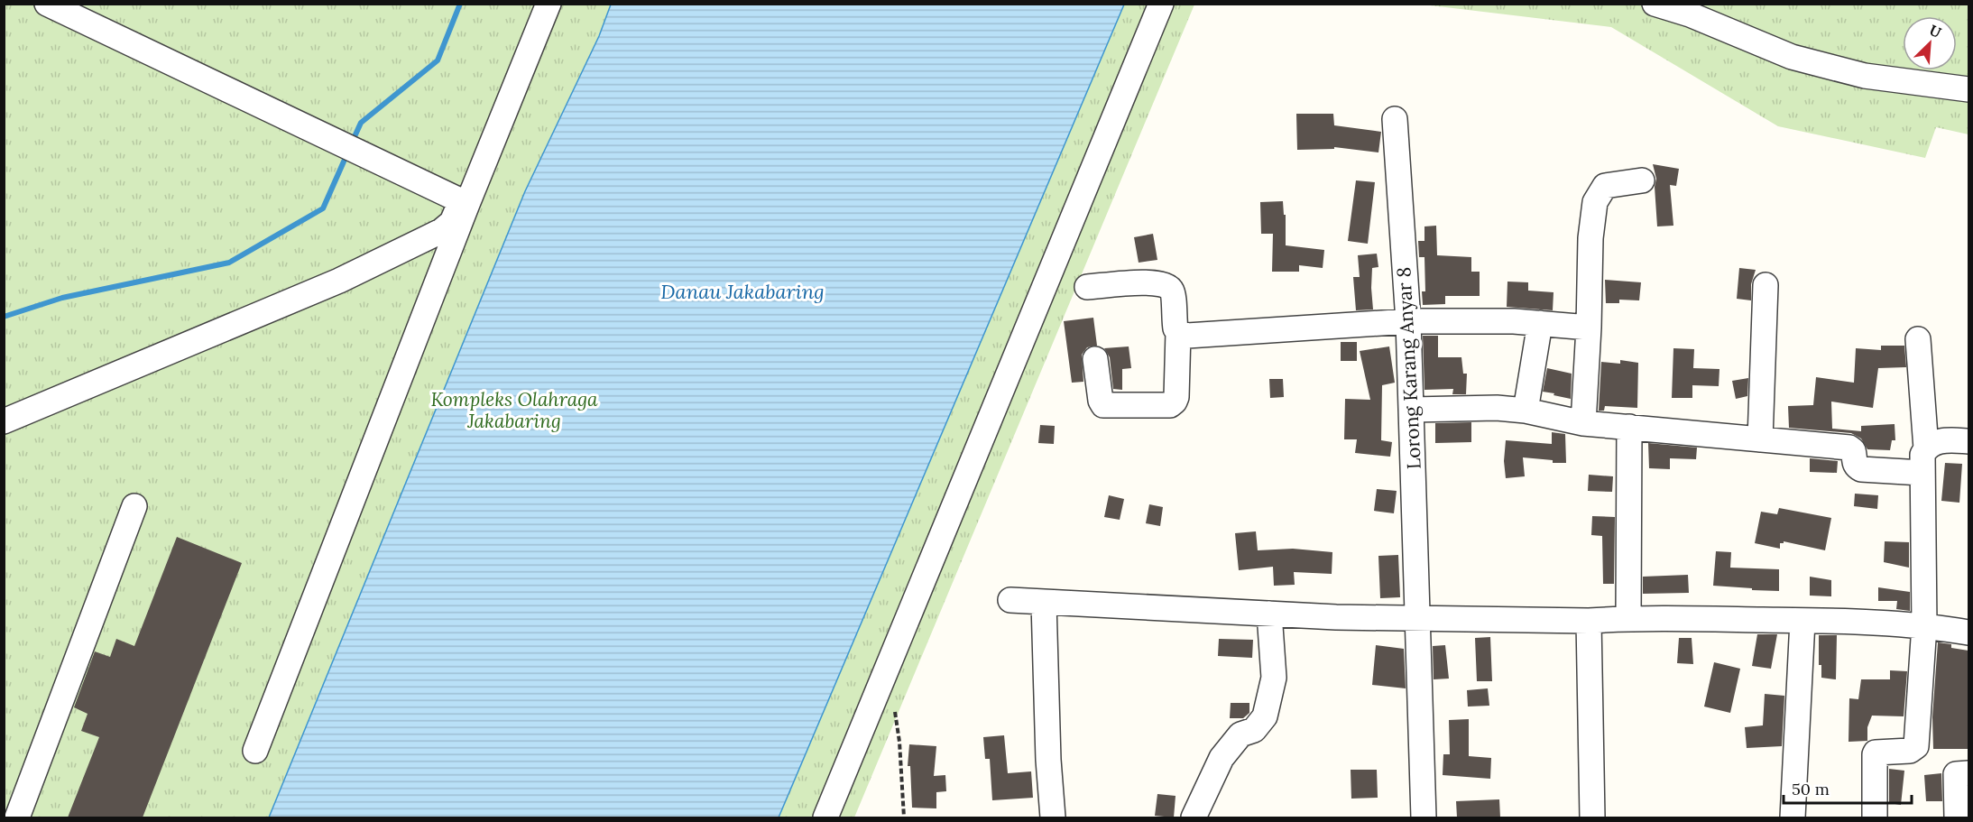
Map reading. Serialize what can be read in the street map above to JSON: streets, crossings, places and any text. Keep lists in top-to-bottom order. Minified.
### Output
{"streets":{"street":["Lorong Karang Anyar 8"]},"water":["Danau Jakabaring"],"parks":["Kompleks Olahraga Jakabaring"],"scale_bar":"50 m","north":"top right"}
